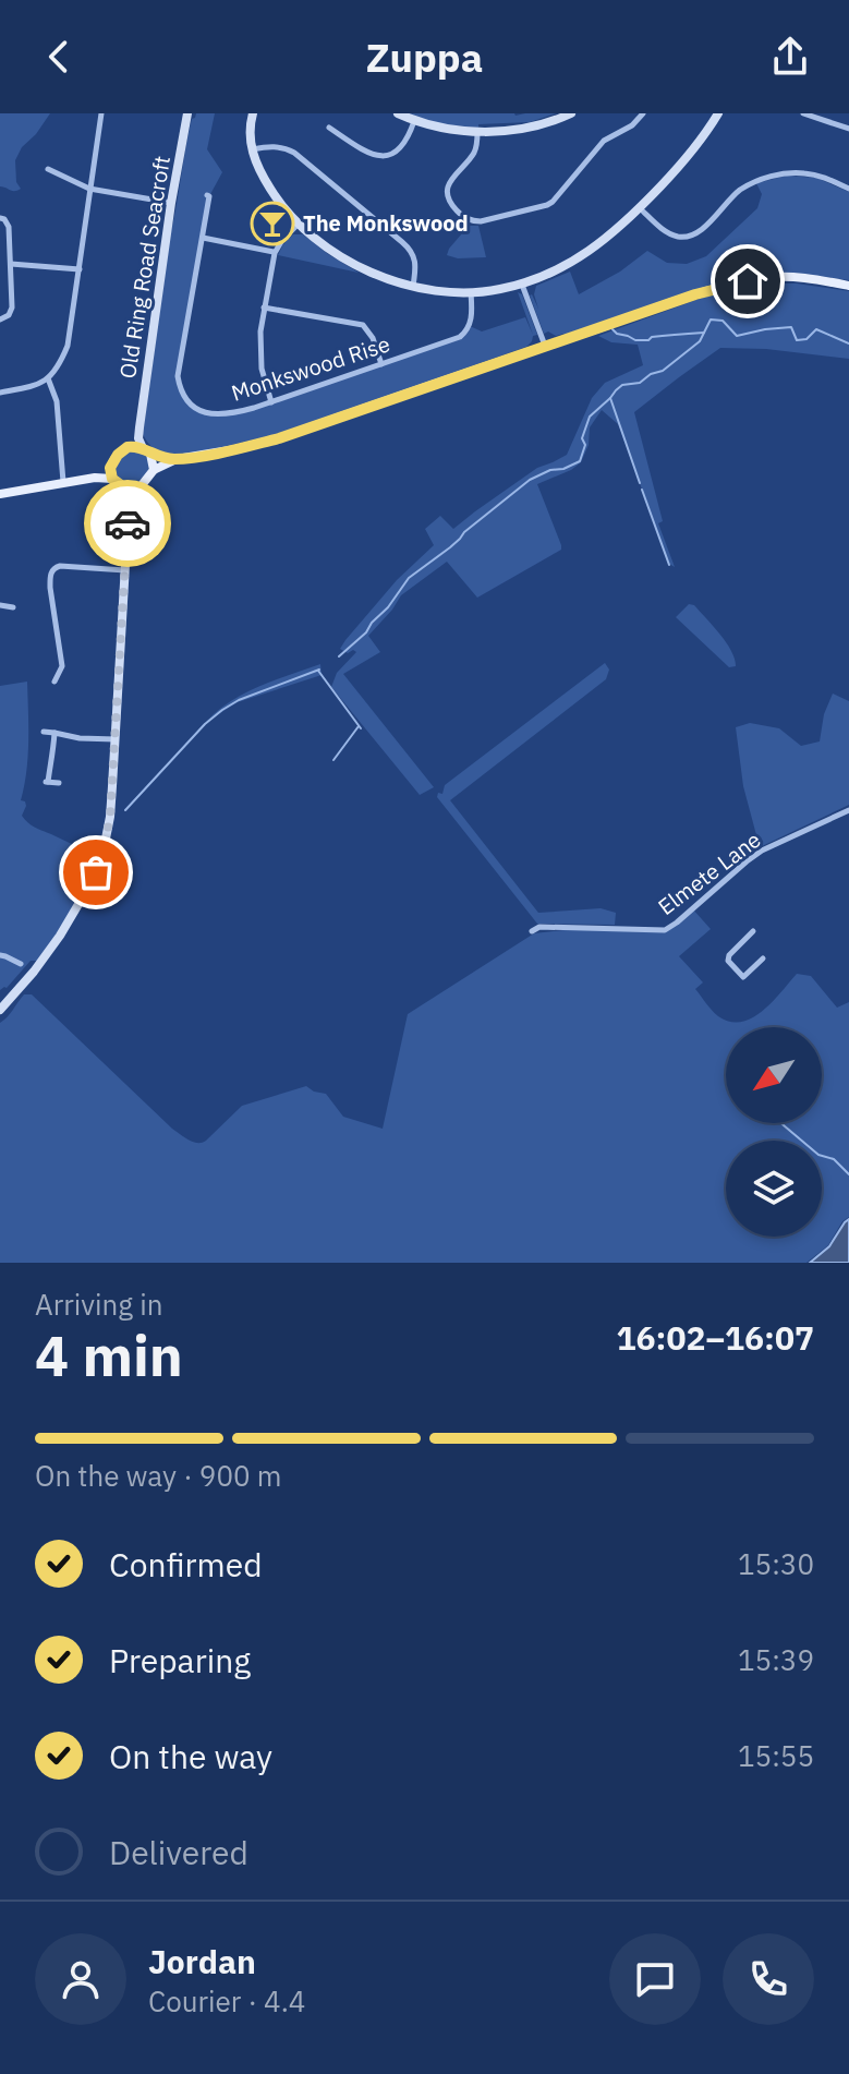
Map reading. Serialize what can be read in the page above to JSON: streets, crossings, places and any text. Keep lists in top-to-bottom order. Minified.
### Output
{"streets":{"main road":["Old Ring Road Seacroft"],"street":["Monkswood Rise","Elmete Lane"]},"places":{"bar":["The Monkswood"]},"north":"bottom left","page":{"header":"Zuppa","heading":["4 min","Arriving in","16:02–16:07"],"panel":["Jordan","Courier · 4.4"],"bar":"On the way · 900 m","list":[["Confirmed","15:30"],["Preparing","15:39"],["On the way","15:55"],"Delivered"]}}
